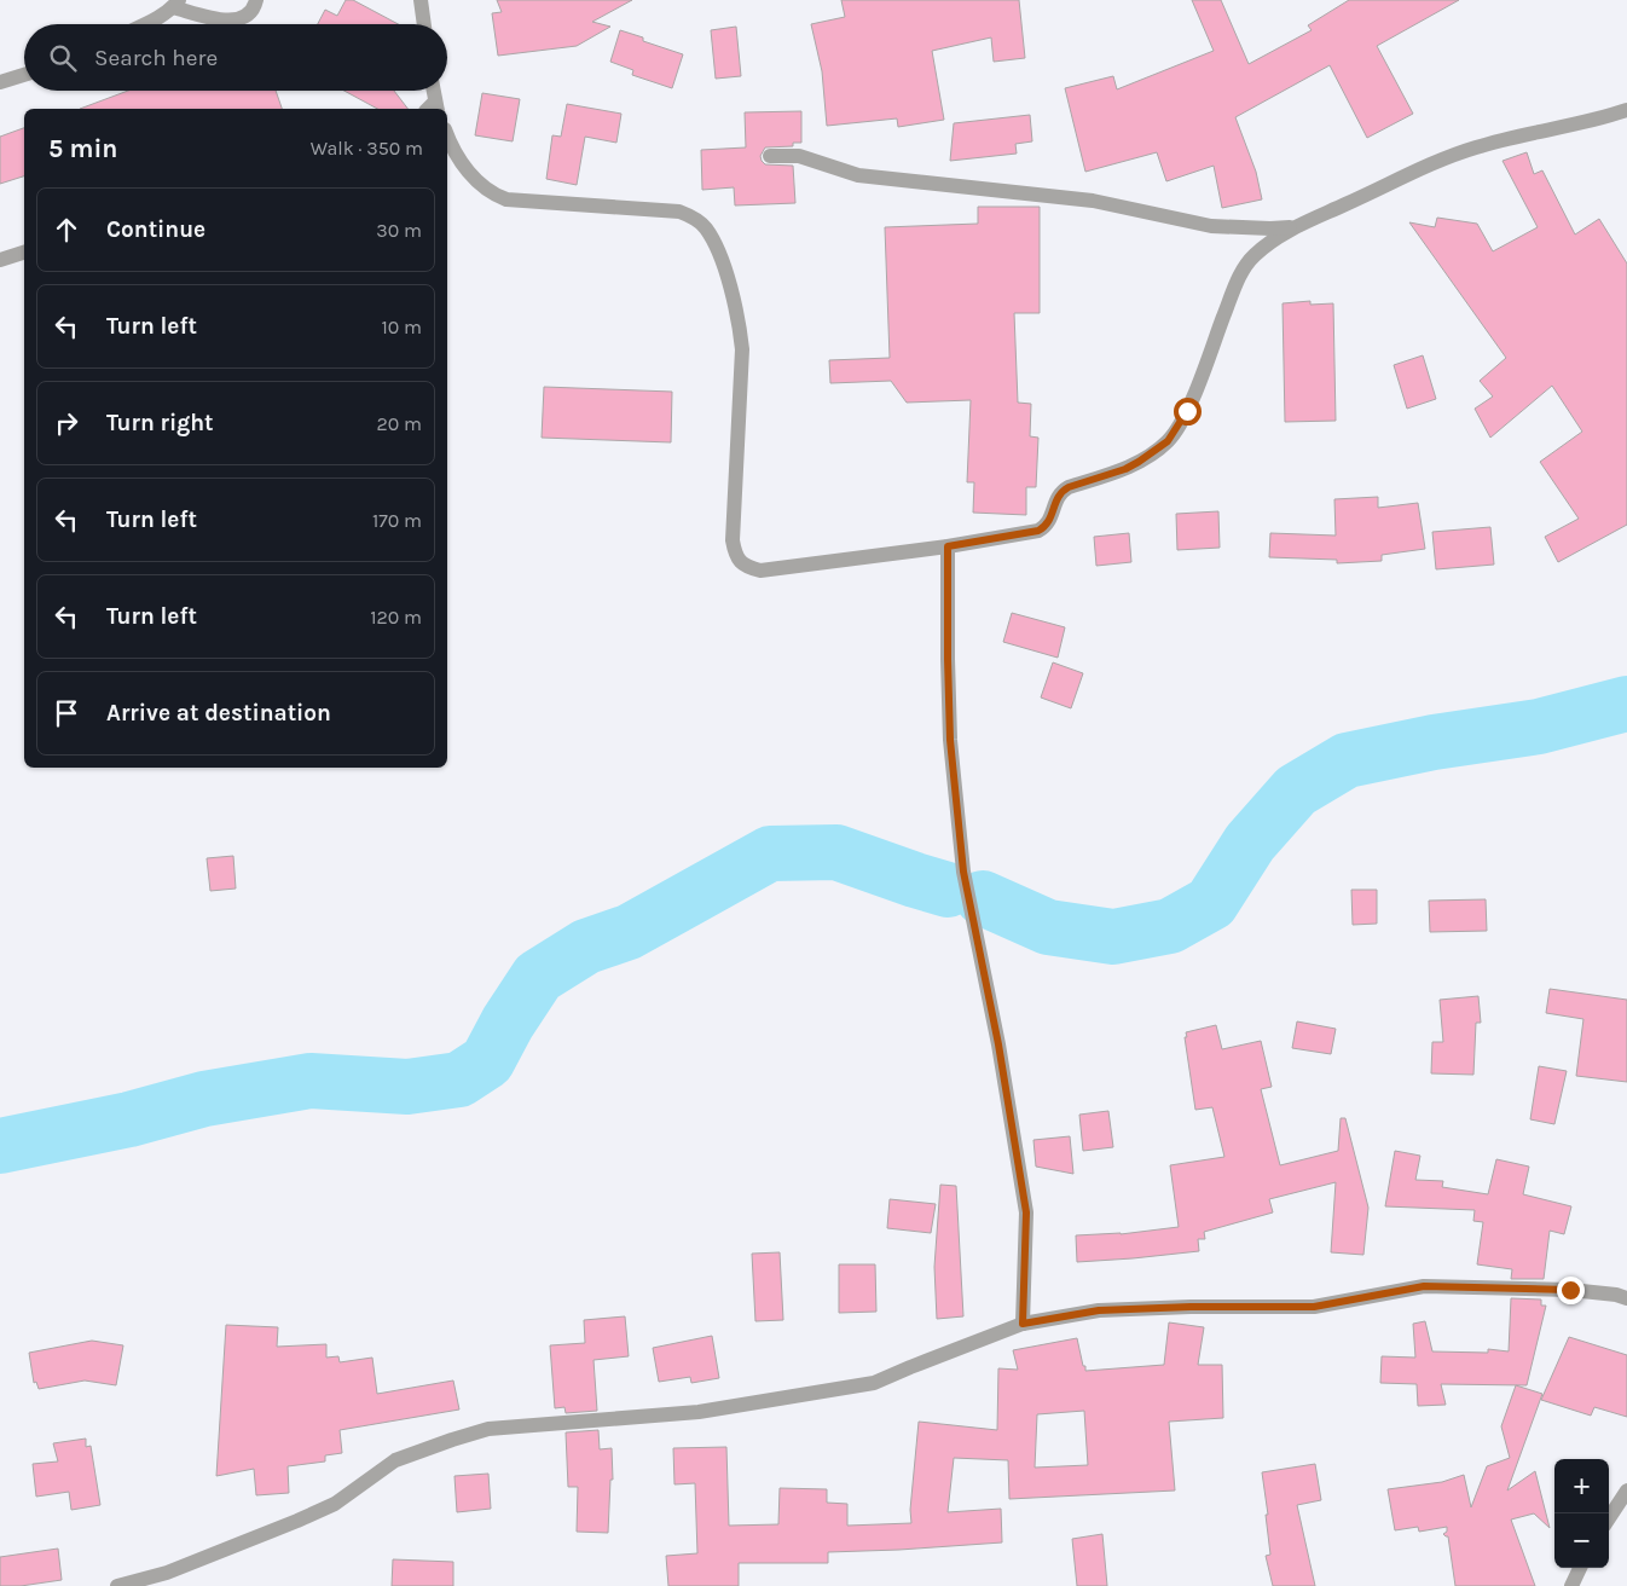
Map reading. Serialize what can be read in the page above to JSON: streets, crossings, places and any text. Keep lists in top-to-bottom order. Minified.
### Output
{"page":{"search":"Search here","heading":["5 min","Walk · 350 m"],"list":[["Continue","30 m"],["Turn left","10 m"],["Turn right","20 m"],["Turn left","170 m"],["Turn left","120 m"],"Arrive at destination"],"map_buttons":["+","−"]}}
